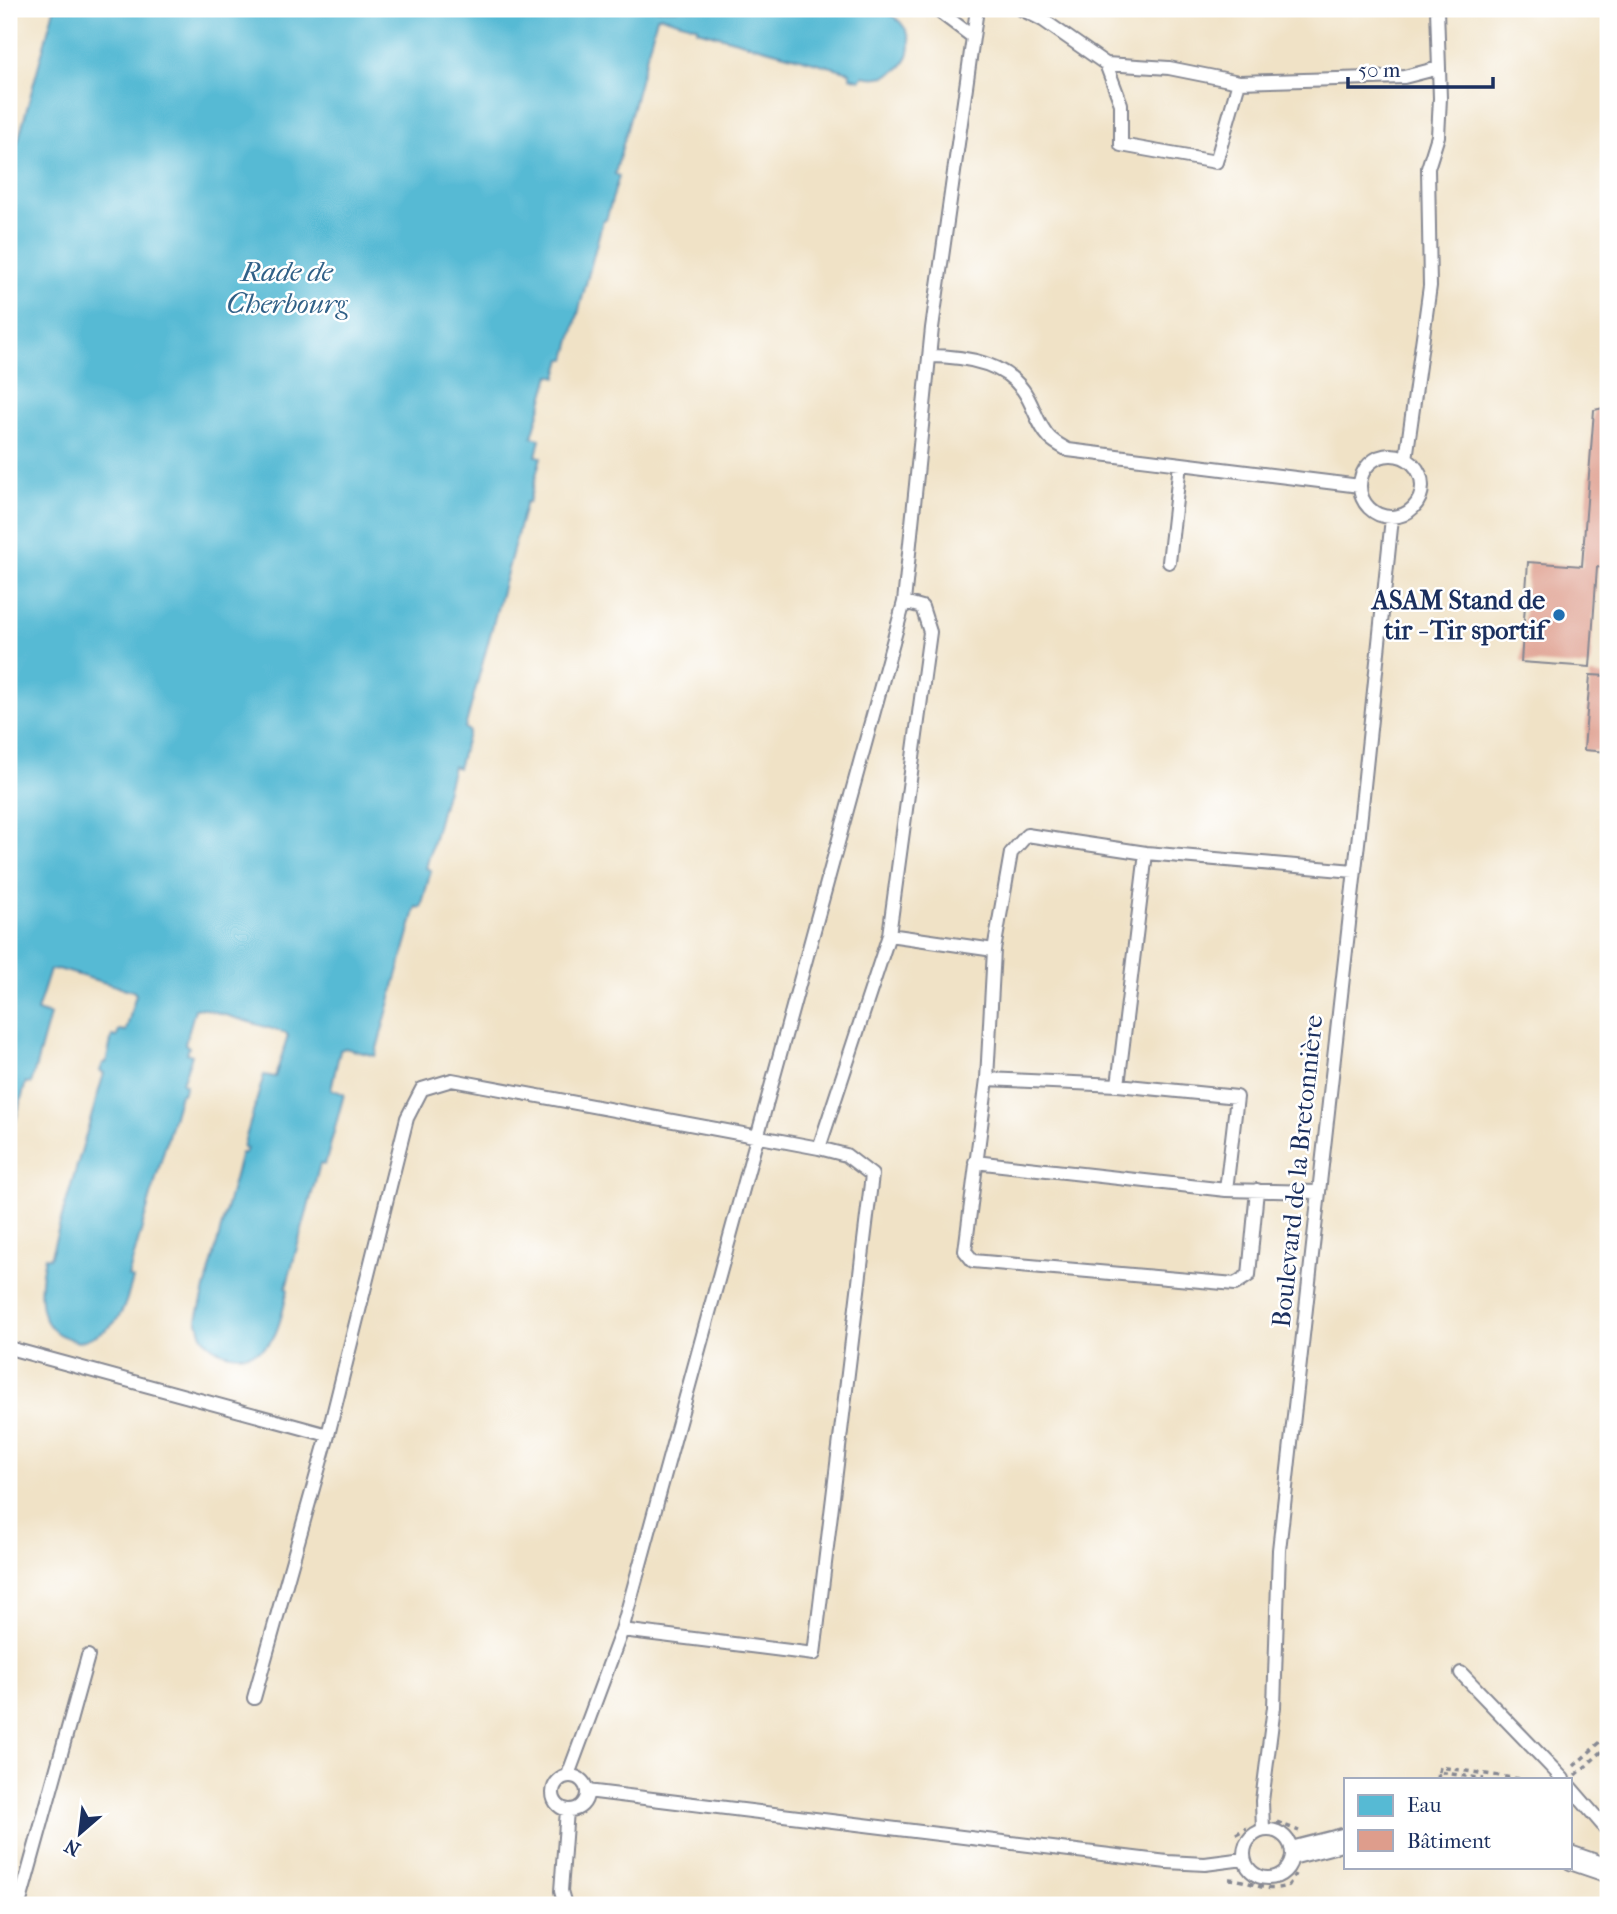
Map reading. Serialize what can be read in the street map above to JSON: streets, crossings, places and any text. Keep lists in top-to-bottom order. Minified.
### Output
{"streets":{"lane":["Boulevard de la Bretonnière"]},"water":["Rade de Cherbourg"],"places":["ASAM Stand de tir - Tir sportif"],"legend":["Eau","Bâtiment"],"scale_bar":"50 m","north":"bottom left"}
